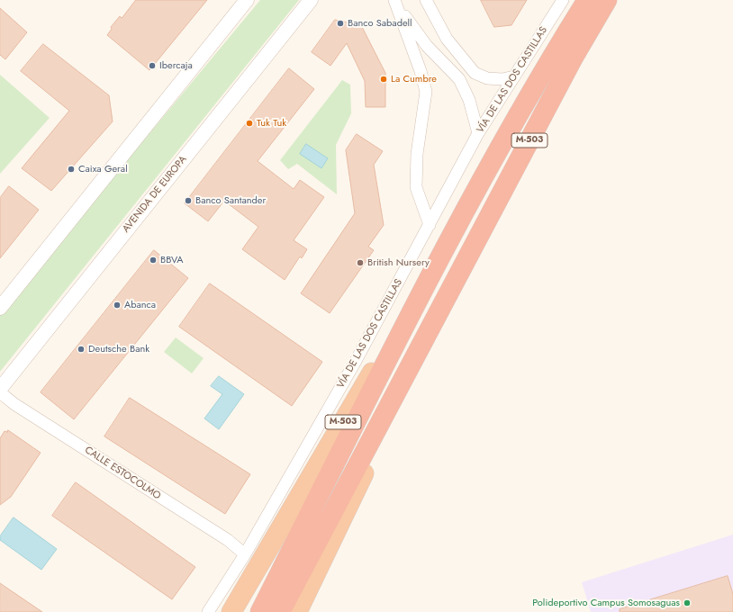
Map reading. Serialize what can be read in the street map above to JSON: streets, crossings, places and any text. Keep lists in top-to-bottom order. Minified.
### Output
{"streets":{"highway":["M-503"],"street":["VÍA DE LAS DOS CASTILLAS","AVENIDA DE EUROPA","CALLE ESTOCOLMO"]},"crossings":[["VÍA DE LAS DOS CASTILLAS","CALLE ESTOCOLMO"]],"places":["Banco Sabadell","Ibercaja","La Cumbre","Tuk Tuk","Caixa Geral","Banco Santander","BBVA","British Nursery","Abanca","Deutsche Bank","Polideportivo Campus Somosaguas"]}
